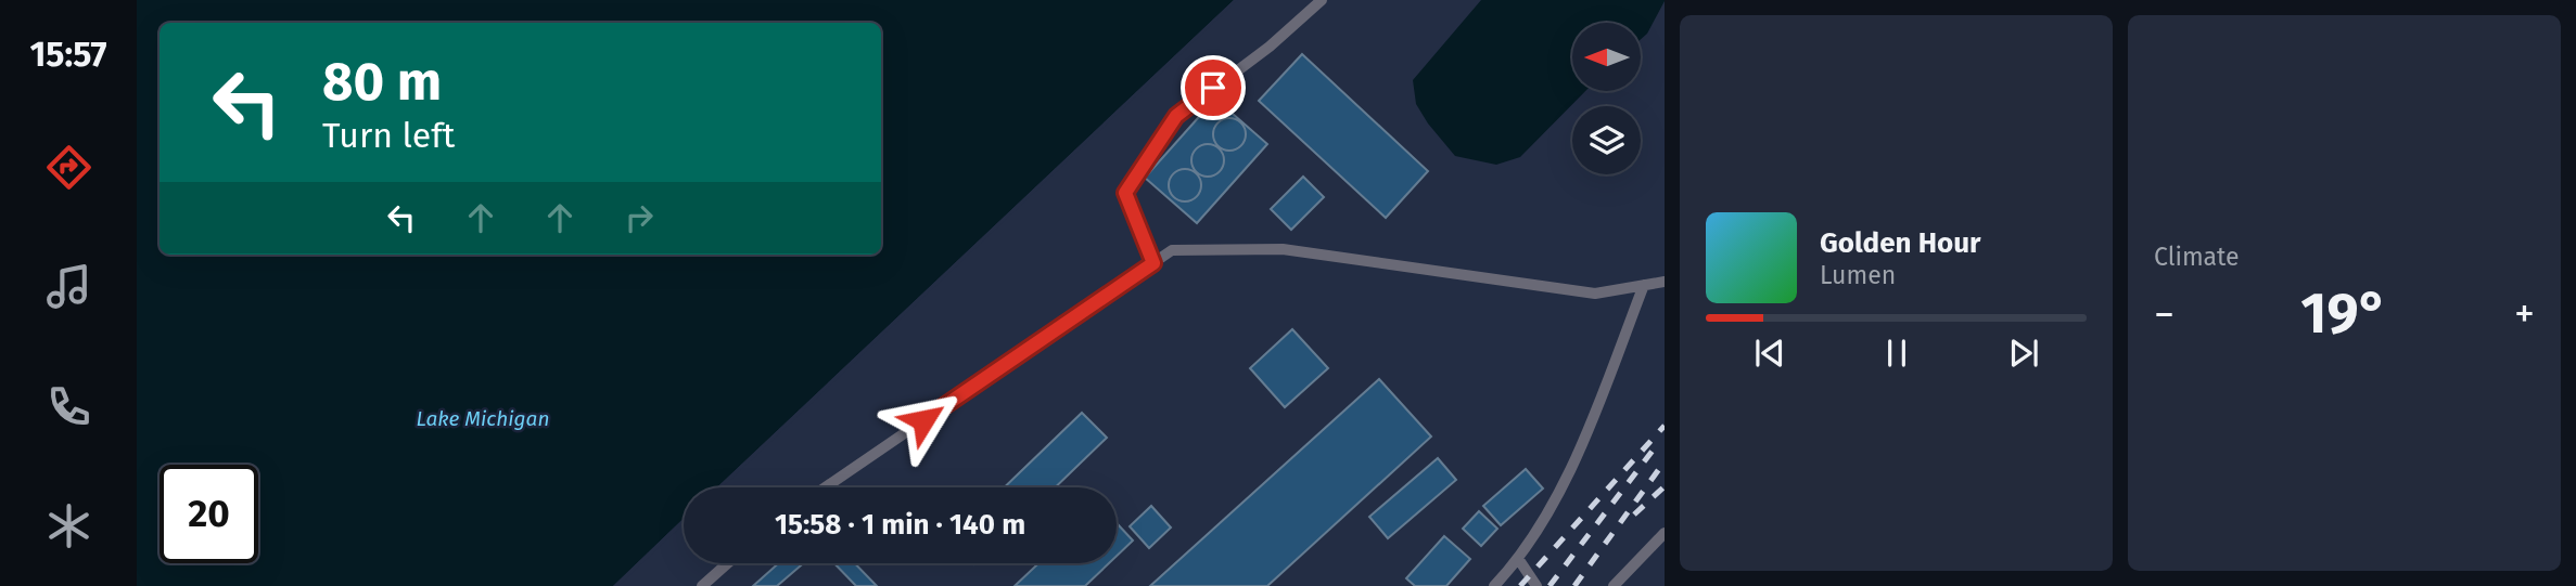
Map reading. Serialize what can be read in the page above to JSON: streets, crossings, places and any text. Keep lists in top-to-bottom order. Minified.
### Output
{"water":["Lake Michigan"],"north":"left","page":{"tabs":"15:57","tile":"Climate","turn":["80 m","Turn left"],"song":["Golden Hour","Lumen"],"heat":["−","19°","+"],"limit":"20","trip":"15:58 · 1 min · 140 m"}}
